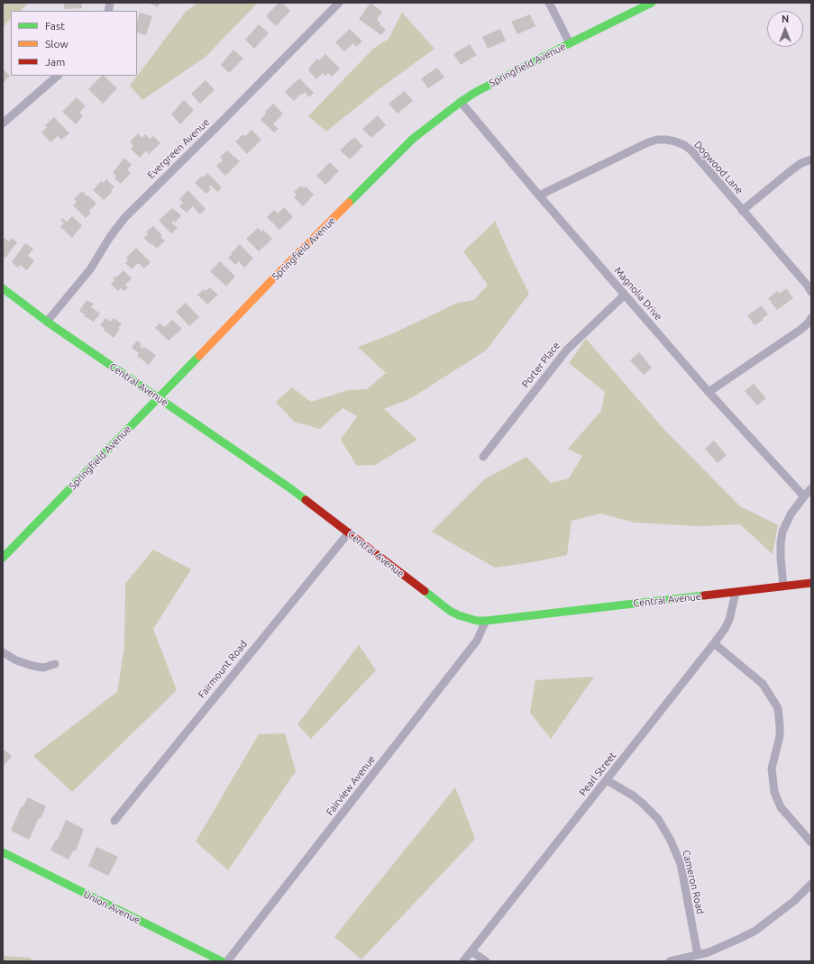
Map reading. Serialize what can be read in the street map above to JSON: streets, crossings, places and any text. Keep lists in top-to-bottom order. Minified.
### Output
{"streets":{"main road":["Springfield Avenue","Central Avenue","Union Avenue"],"street":["Evergreen Avenue","Dogwood Lane","Magnolia Drive","Porter Place","Fairmount Road","Pearl Street","Fairview Avenue","Cameron Road"]},"crossings":[["Springfield Avenue","Magnolia Drive"],["Springfield Avenue","Central Avenue"],["Evergreen Avenue","Central Avenue"],["Dogwood Lane","Magnolia Drive"],["Magnolia Drive","Porter Place"],["Central Avenue","Fairmount Road"],["Central Avenue","Pearl Street"],["Central Avenue","Fairview Avenue"],["Pearl Street","Cameron Road"]],"legend":["Fast","Slow","Jam"],"north":"top"}
